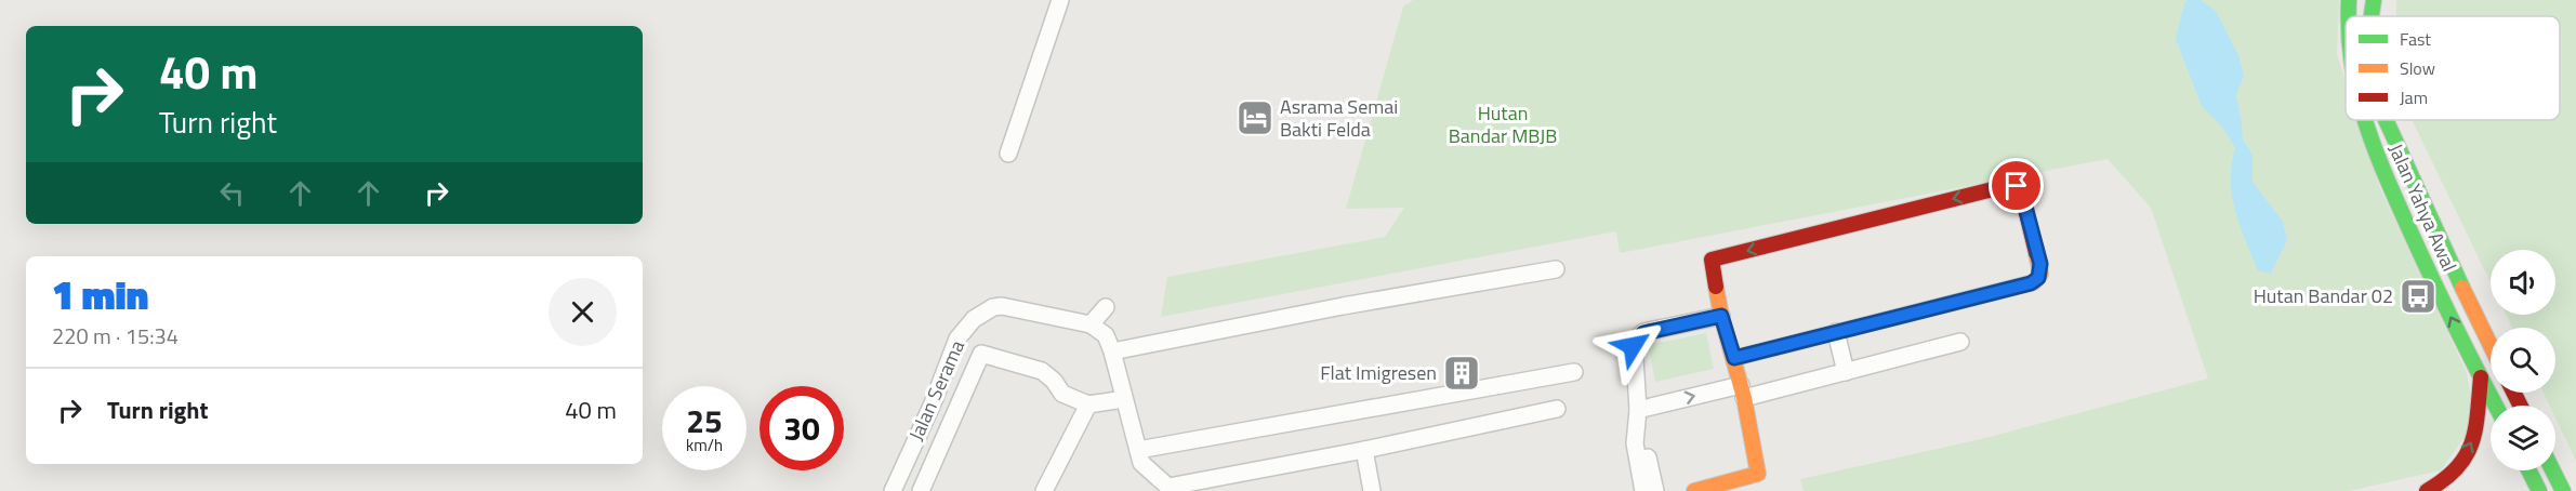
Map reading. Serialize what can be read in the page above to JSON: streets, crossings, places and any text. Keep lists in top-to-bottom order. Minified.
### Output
{"streets":{"main road":["Jalan Yahya Awal"],"street":["Jalan Serama"]},"parks":["Hutan Bandar MBJB"],"places":{"hotel":["Asrama Semai Bakti Felda"],"bus stop":["Hutan Bandar 02"],"building":["Flat Imigresen"]},"legend":["Fast","Slow","Jam"],"page":{"turn":["40 m","Turn right"],"heading":["1 min","220 m · 15:34"],"list":[{"name":"Turn right","value":"40 m"}],"speed":"25 km/h","limit":"30"}}
